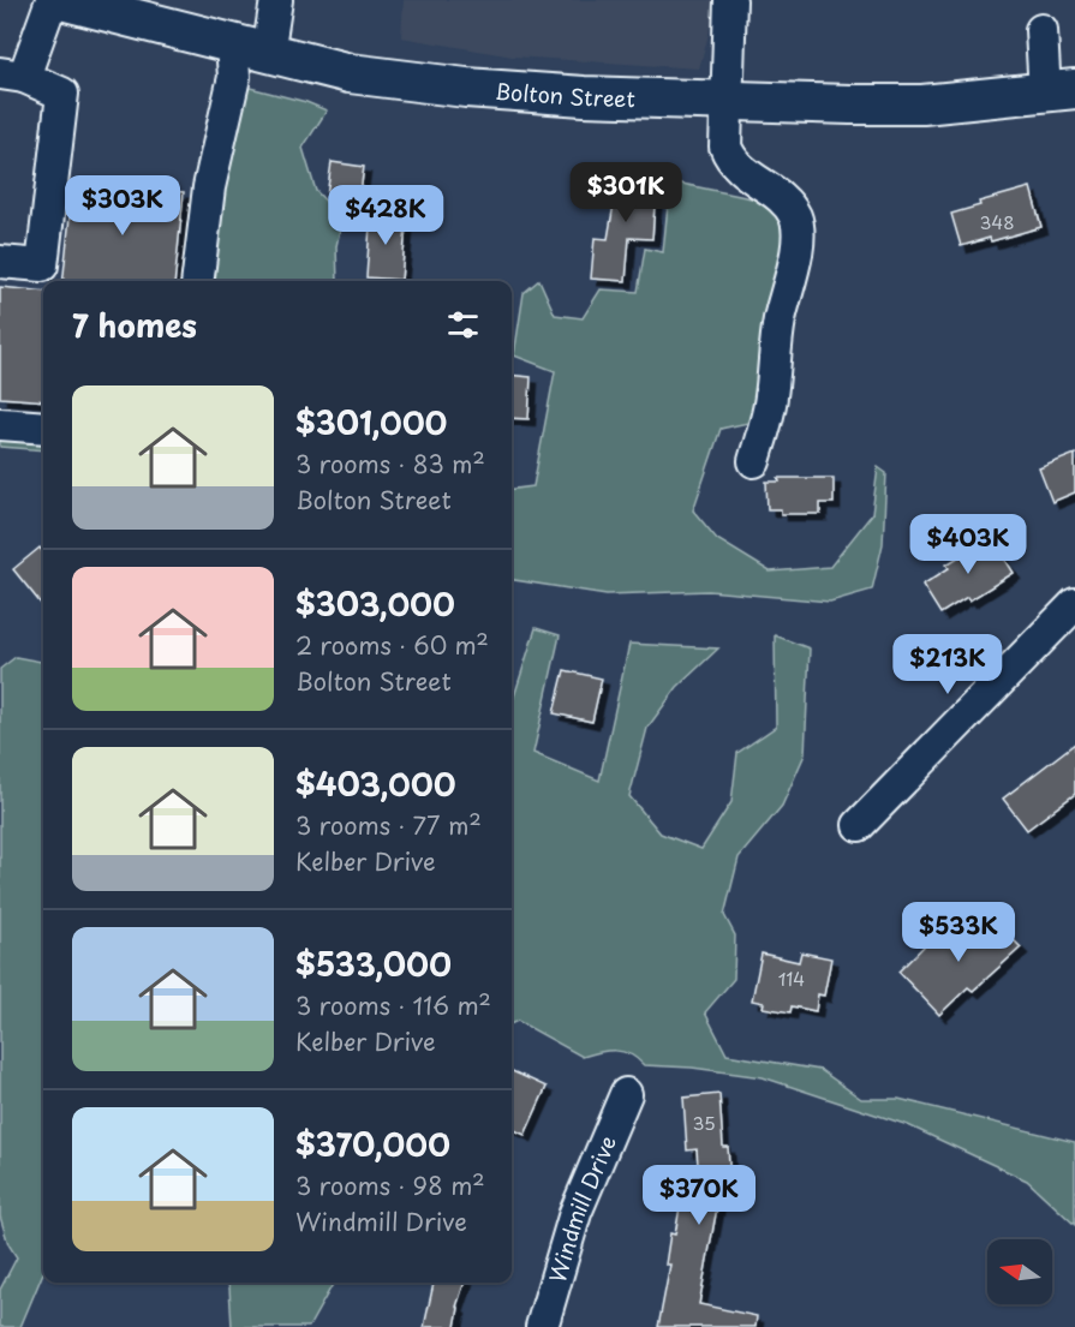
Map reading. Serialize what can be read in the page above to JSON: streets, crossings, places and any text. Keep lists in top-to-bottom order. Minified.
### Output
{"streets":{"main road":["Bolton Street"],"street":["Windmill Drive"]},"house_numbers":["348","114","35"],"north":"left","page":{"price":["$301K","$303K","$428K","$403K","$213K","$533K","$370K"],"heading":"7 homes","list":[{"name":"$301,000","note":"3 rooms · 83 m² · Bolton Street"},{"name":"$303,000","note":"2 rooms · 60 m² · Bolton Street"},{"name":"$403,000","note":"3 rooms · 77 m² · Kelber Drive"},{"name":"$533,000","note":"3 rooms · 116 m² · Kelber Drive"},{"name":"$370,000","note":"3 rooms · 98 m² · Windmill Drive"}]}}
